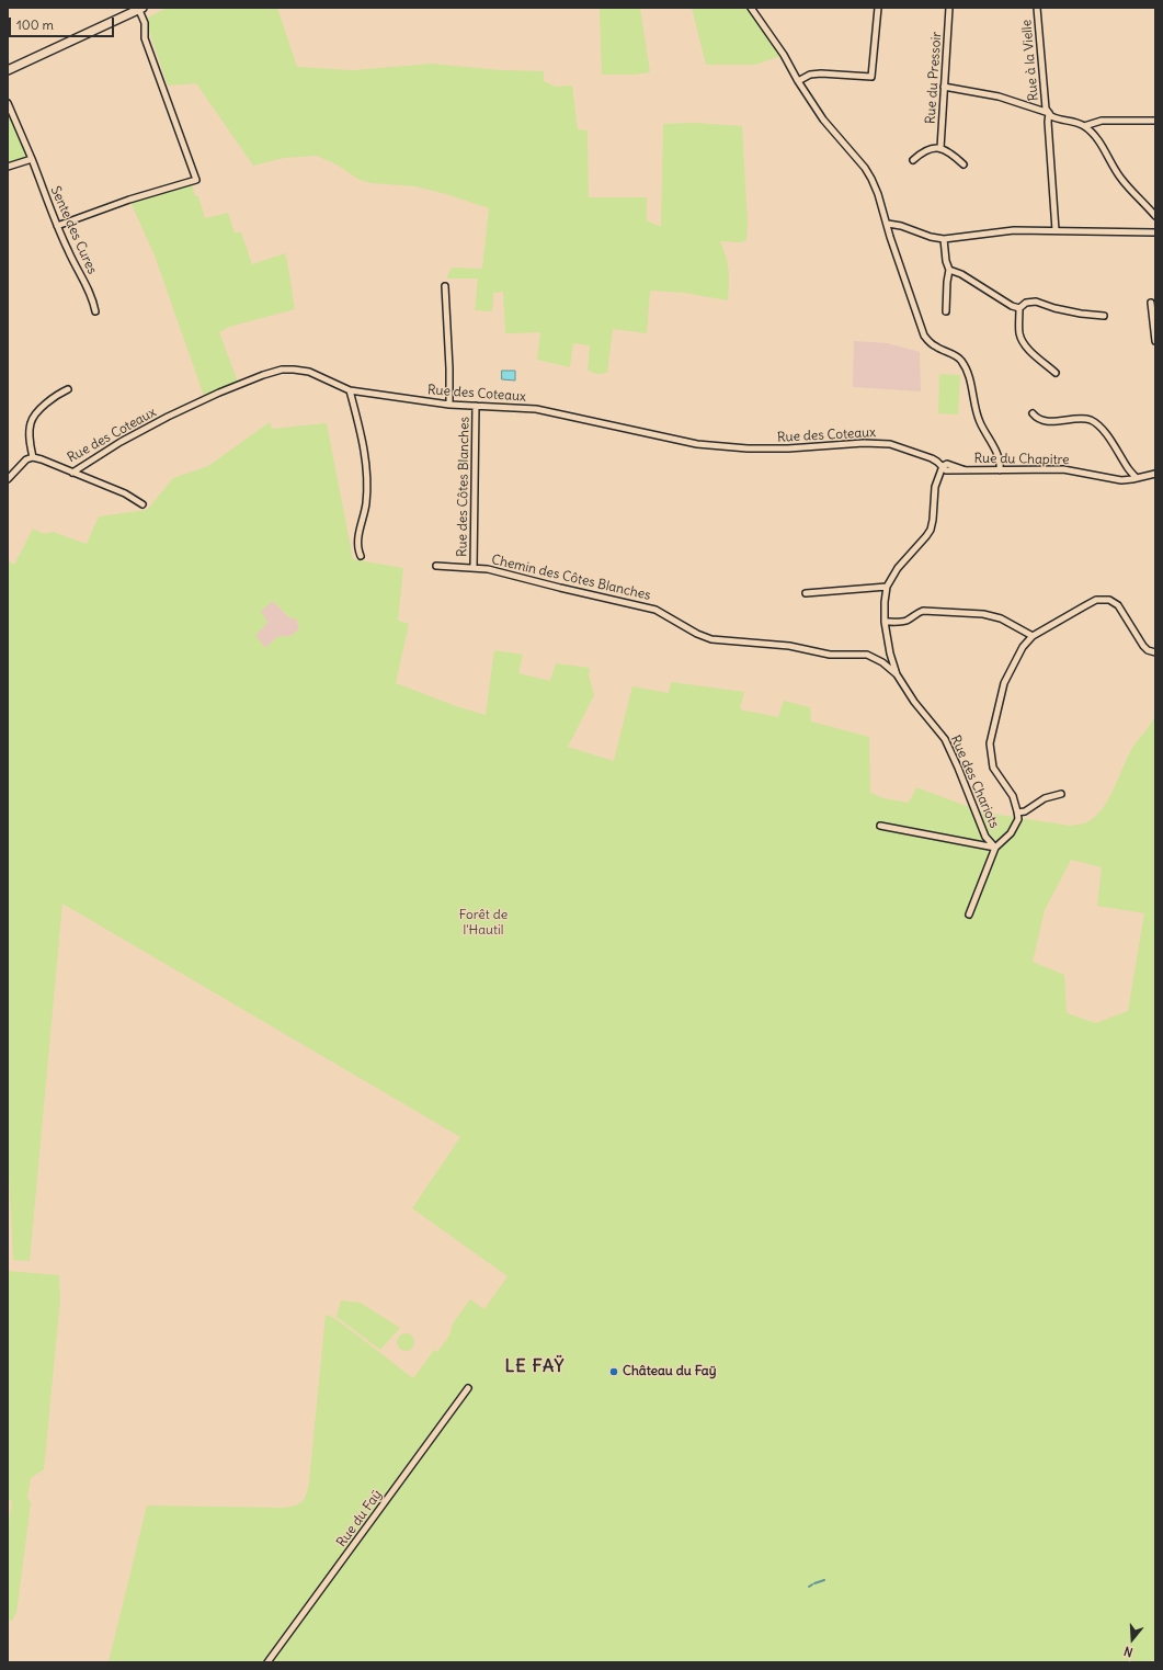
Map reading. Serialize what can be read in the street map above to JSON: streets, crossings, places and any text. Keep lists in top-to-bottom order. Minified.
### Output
{"streets":{"street":["Rue à la Vielle","Rue du Pressoir","Sente des Cures","Rue des Coteaux","Rue du Chapitre","Rue des Côtes Blanches","Chemin des Côtes Blanches","Rue des Chariots","Rue du Faÿ"]},"crossings":[["Rue des Coteaux","Rue du Chapitre"],["Rue des Coteaux","Rue des Côtes Blanches"],["Rue des Coteaux","Rue des Chariots"],["Rue du Chapitre","Rue des Chariots"],["Rue des Côtes Blanches","Chemin des Côtes Blanches"],["Chemin des Côtes Blanches","Rue des Chariots"]],"districts":["LE FAŸ"],"parks":["Forêt de l'Hautil"],"places":["Château du Faÿ"],"scale_bar":"100 m","north":"bottom"}
